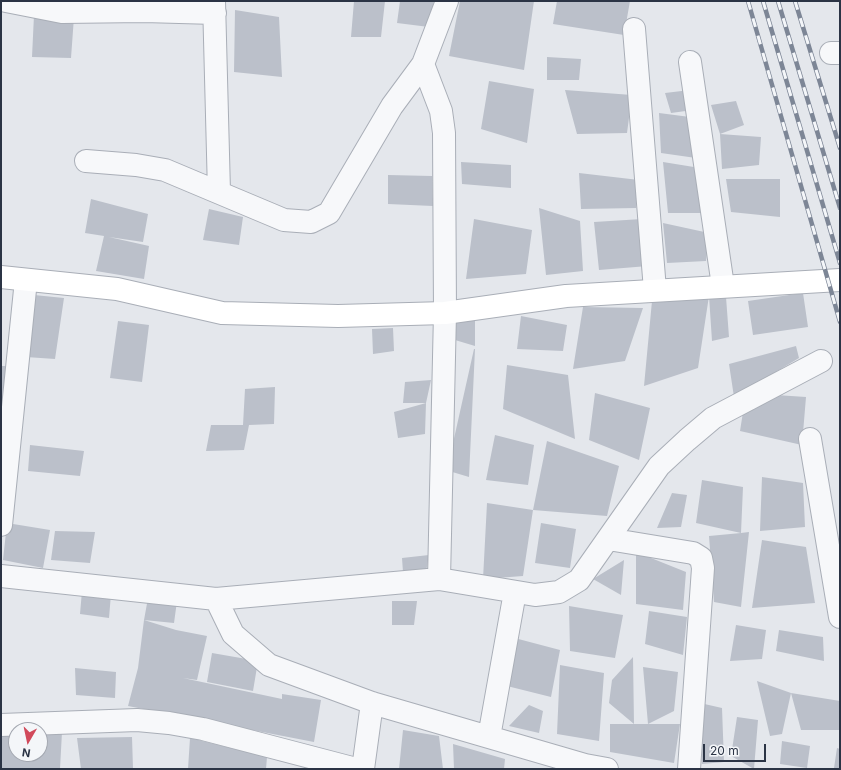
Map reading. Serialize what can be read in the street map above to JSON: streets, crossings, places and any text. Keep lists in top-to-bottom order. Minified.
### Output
{"scale_bar":"20 m","north":"bottom"}
